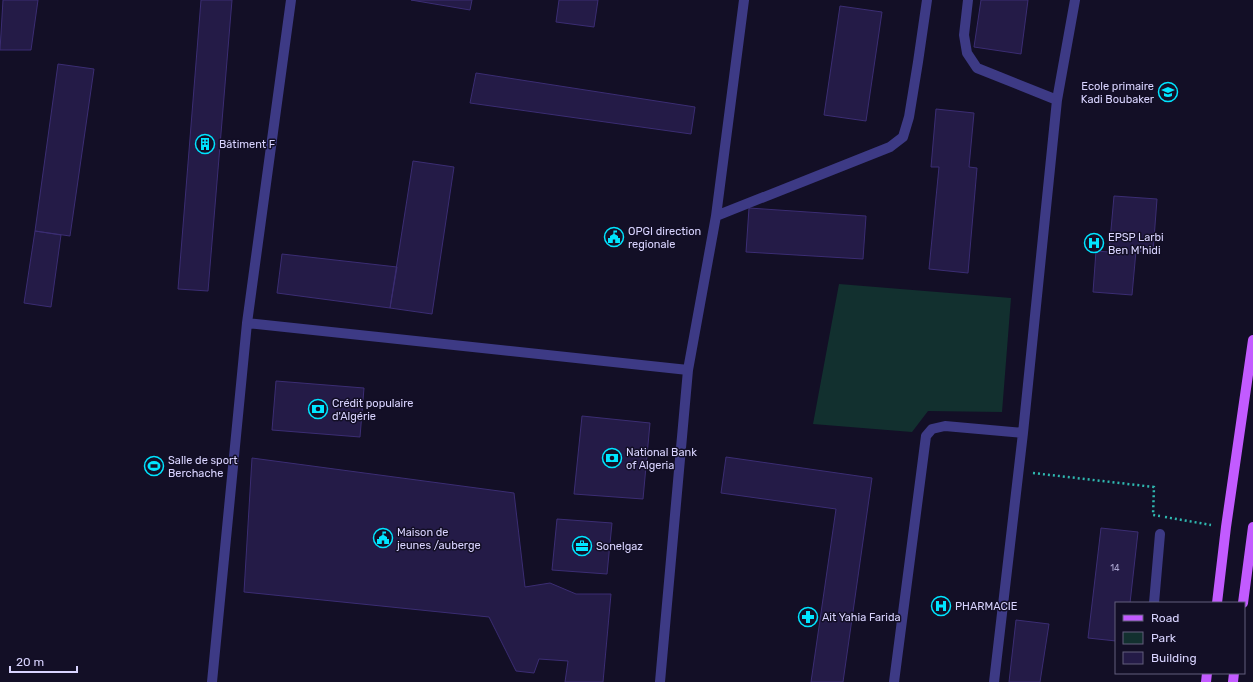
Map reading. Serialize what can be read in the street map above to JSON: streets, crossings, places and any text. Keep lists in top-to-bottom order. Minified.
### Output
{"places":{"school or university":["Ecole primaire Kadi Boubaker"],"building":["Bâtiment F"],"public building":["OPGI direction regionale","Maison de jeunes /auberge"],"hospital":["EPSP Larbi Ben M'hidi","PHARMACIE"],"bank":["Crédit populaire d'Algérie","National Bank of Algeria"],"sports":["Salle de sport Berchache"],"office":["Sonelgaz"],"pharmacy":["Ait Yahia Farida"]},"house_numbers":["14"],"legend":["Road","Park","Building"],"scale_bar":"20 m"}
